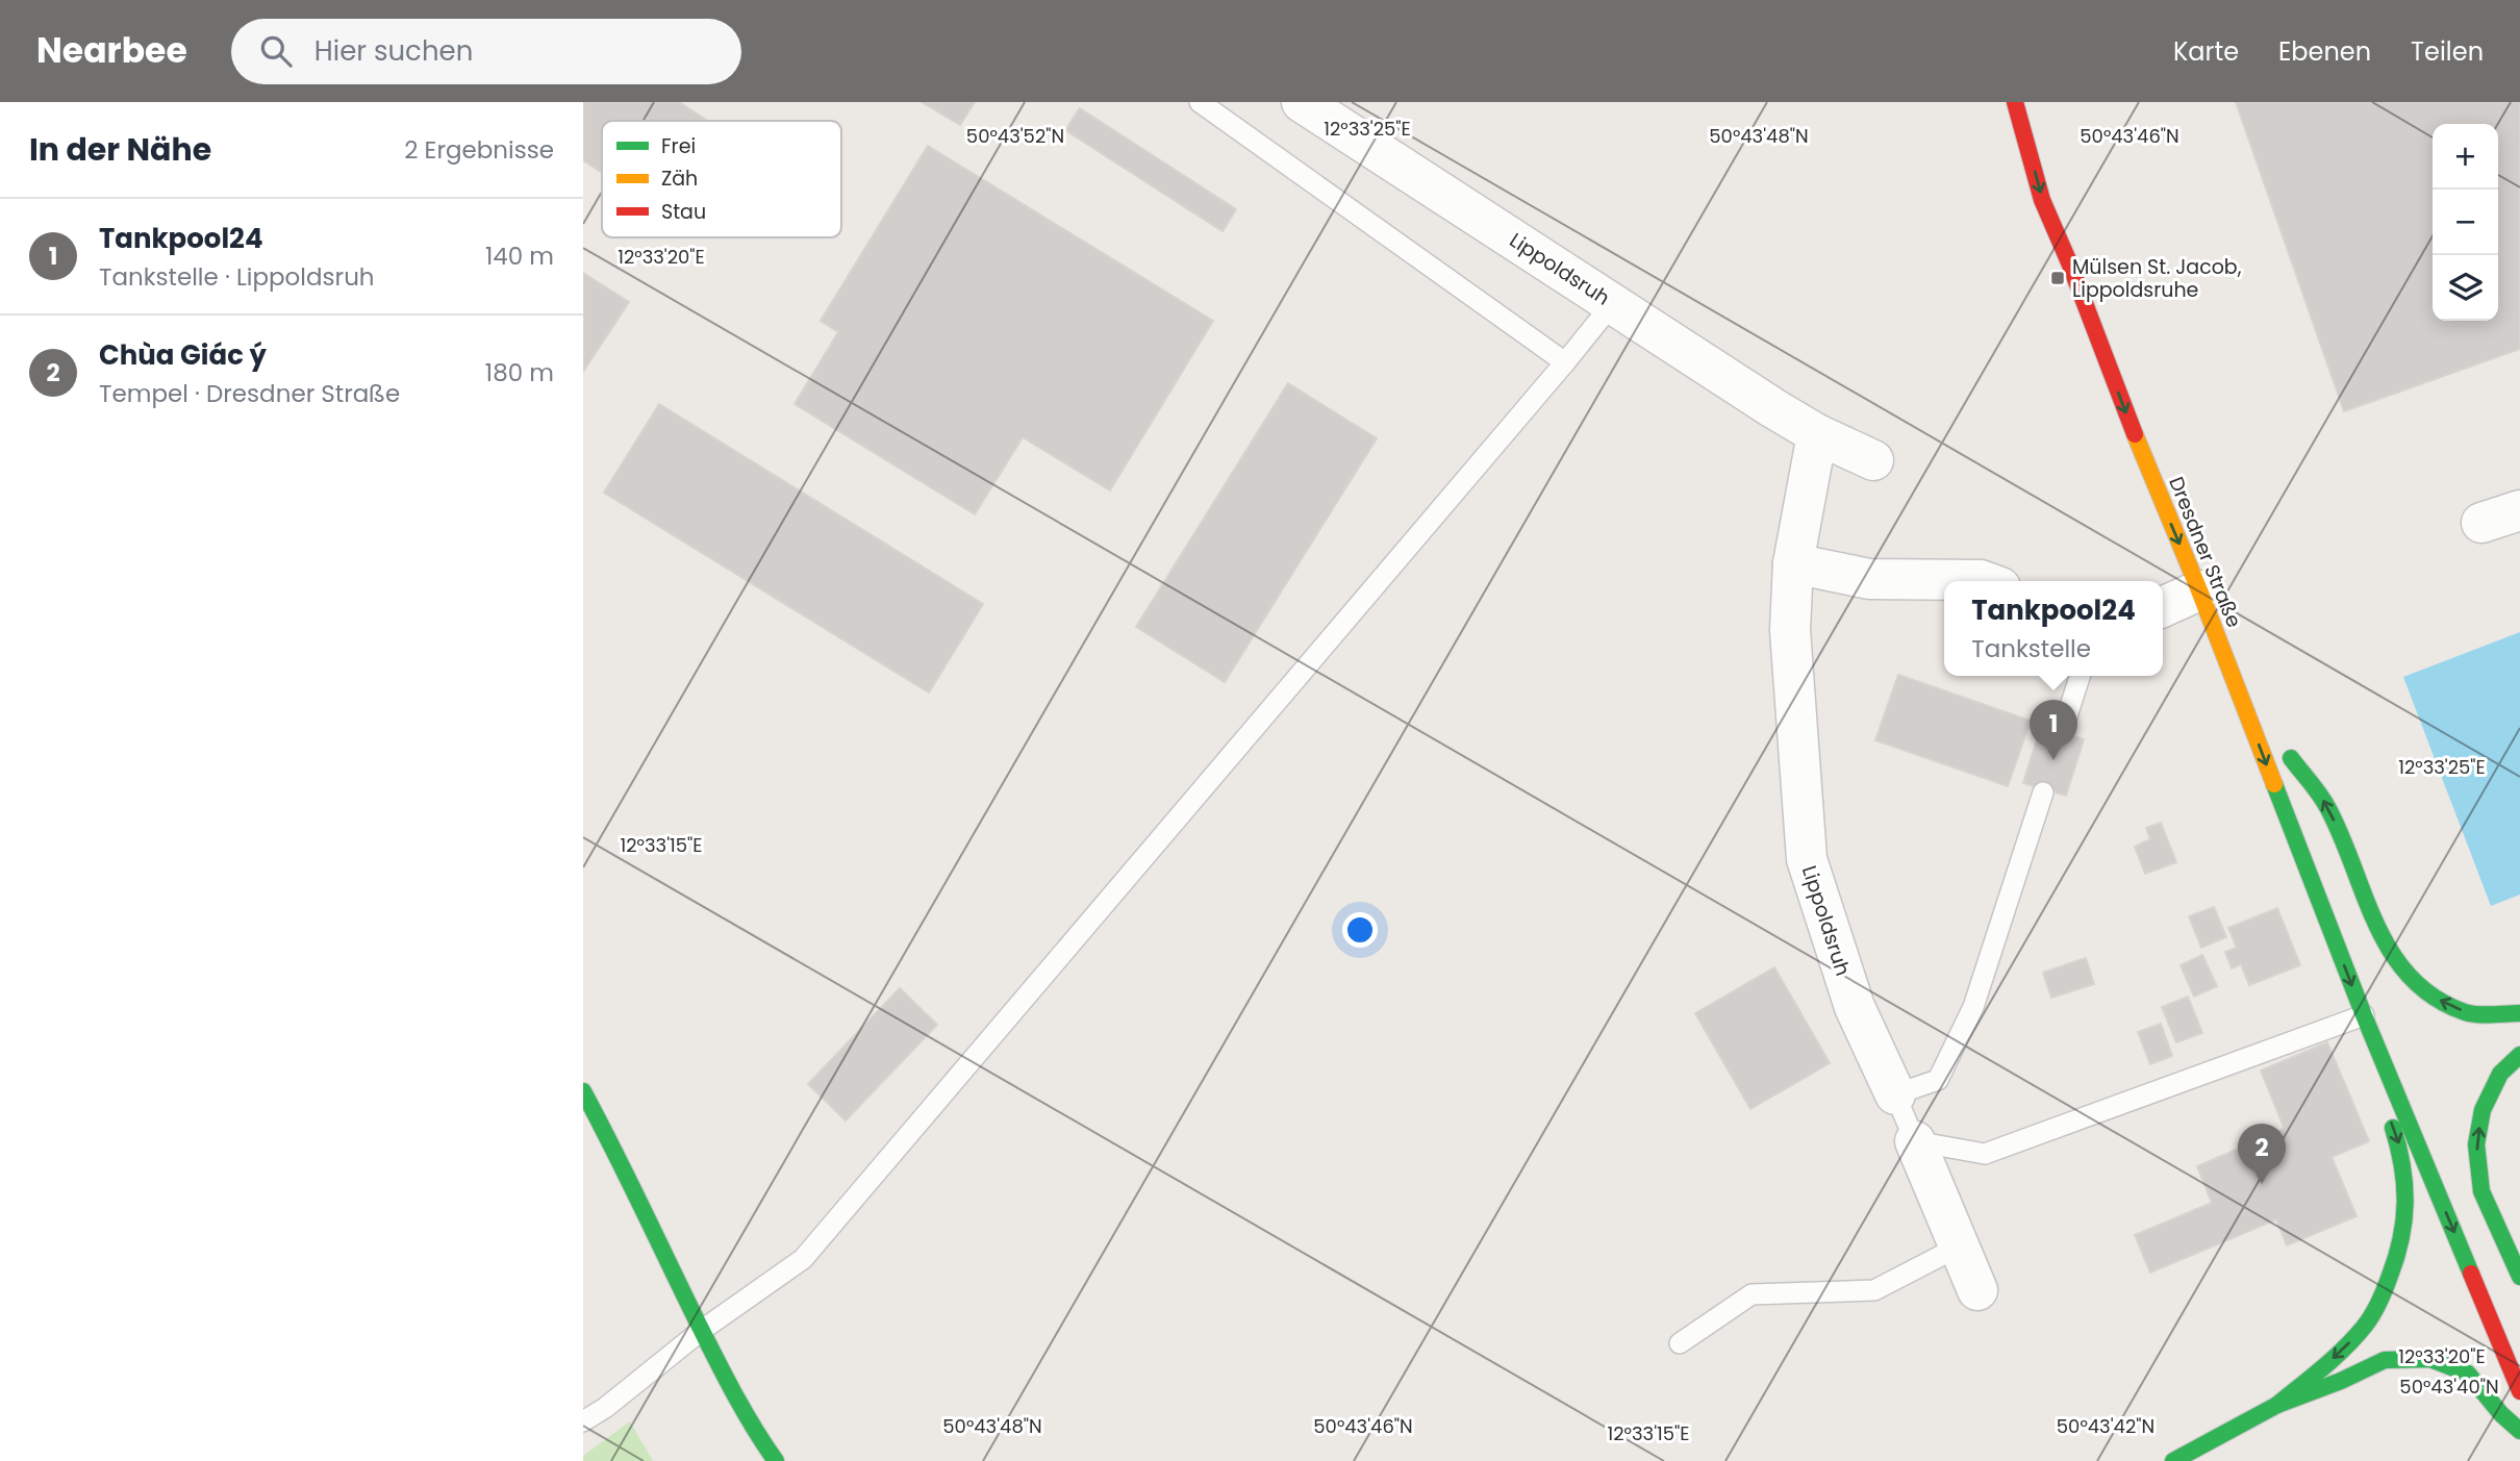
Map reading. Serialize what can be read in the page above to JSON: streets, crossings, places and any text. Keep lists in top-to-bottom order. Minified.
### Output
{"streets":{"main road":["Dresdner Straße"],"street":["Lippoldsruh"]},"one_way":["Dresdner Straße"],"places":{"transit":["Mülsen St. Jacob, Lippoldsruhe"]},"legend":["Frei","Zäh","Stau"],"page":{"header":"Nearbee","search":"Hier suchen","nav":["Karte","Ebenen","Teilen"],"heading":["In der Nähe","2 Ergebnisse"],"map_buttons":["+","−"],"list":[{"mark":"1","name":"Tankpool24","note":"Tankstelle · Lippoldsruh","value":"140 m"},{"mark":"2","name":"Chùa Giác ý","note":"Tempel · Dresdner Straße","value":"180 m"}],"popup":["Tankpool24","Tankstelle"],"pins":["1","2"]},"coordinates":["12°33'25\"E","50°43'52\"N","50°43'46\"N","50°43'48\"N","12°33'20\"E","12°33'15\"E","50°43'40\"N","50°43'42\"N"]}
